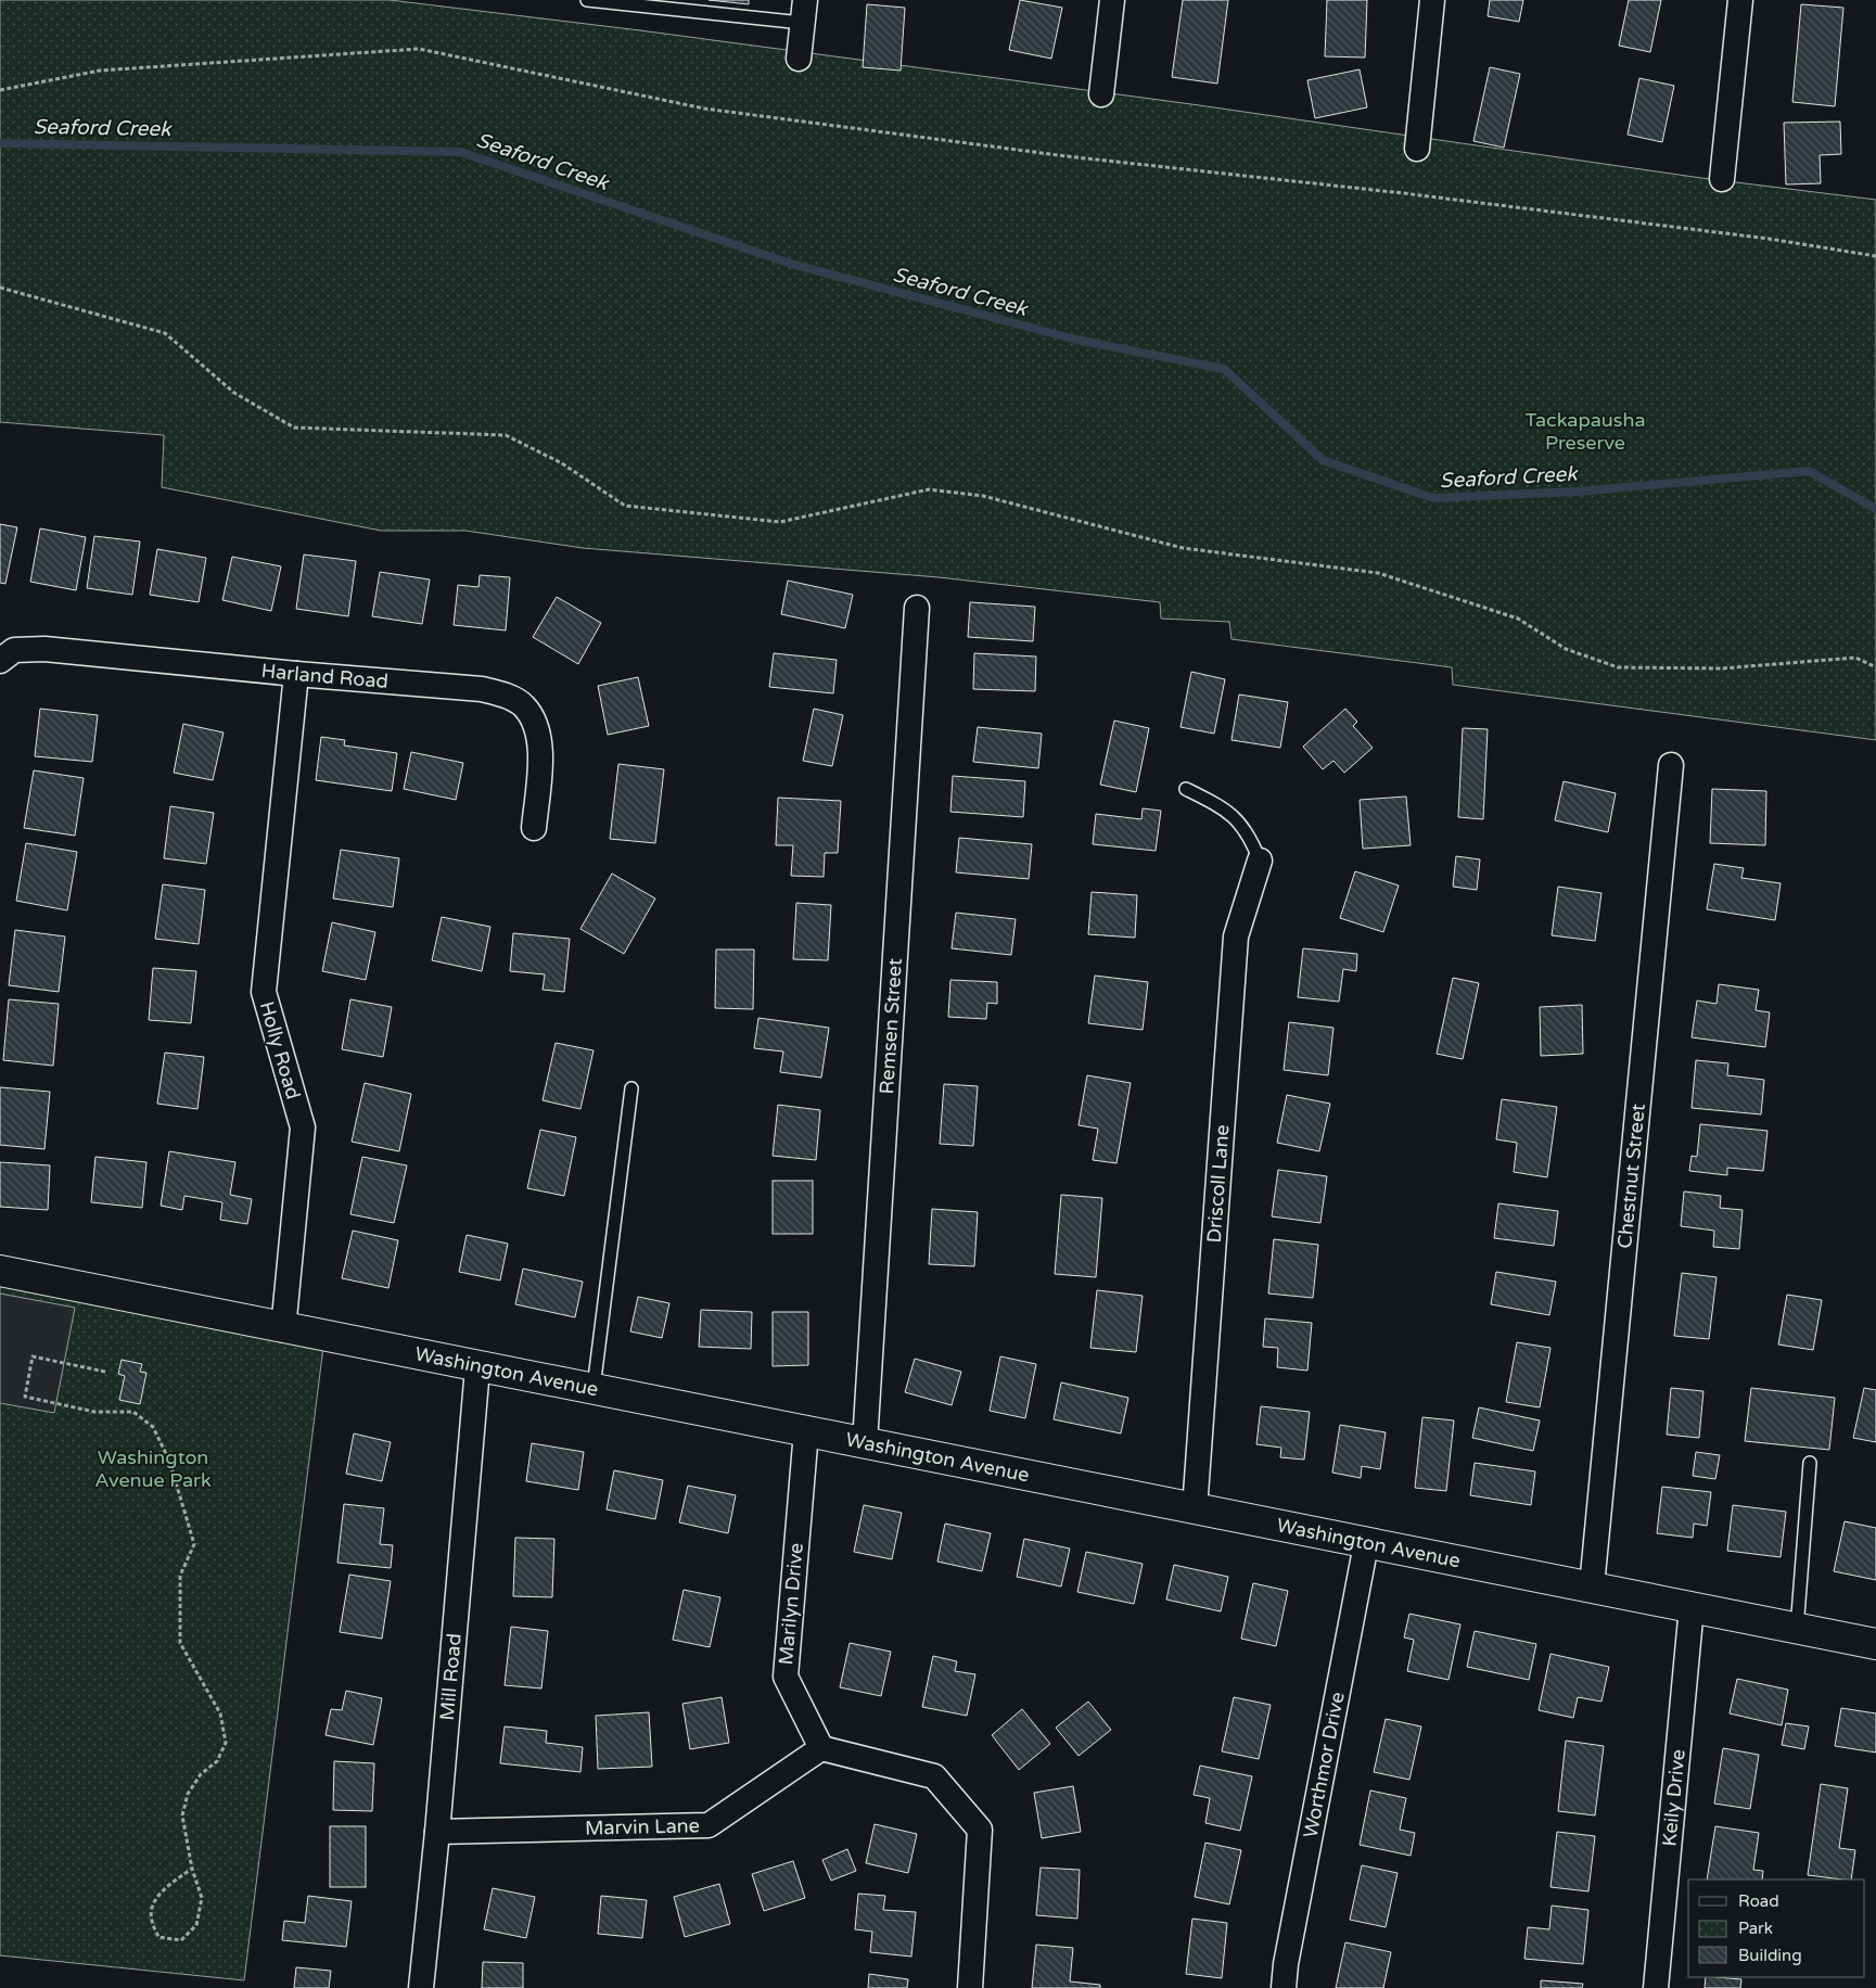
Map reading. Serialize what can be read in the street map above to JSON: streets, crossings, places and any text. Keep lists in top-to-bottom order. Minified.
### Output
{"streets":{"street":["Harland Road","Remsen Street","Holly Road","Chestnut Street","Driscoll Lane","Washington Avenue","Marilyn Drive","Mill Road","Worthmor Drive","Keily Drive","Marvin Lane"]},"crossings":[["Harland Road","Holly Road"],["Remsen Street","Washington Avenue"],["Holly Road","Washington Avenue"],["Chestnut Street","Washington Avenue"],["Driscoll Lane","Washington Avenue"],["Washington Avenue","Marilyn Drive"],["Washington Avenue","Mill Road"],["Washington Avenue","Worthmor Drive"],["Washington Avenue","Keily Drive"],["Marilyn Drive","Marvin Lane"],["Mill Road","Marvin Lane"]],"water":["Seaford Creek"],"parks":["Tackapausha Preserve","Washington Avenue Park"],"legend":["Road","Park","Building"]}
